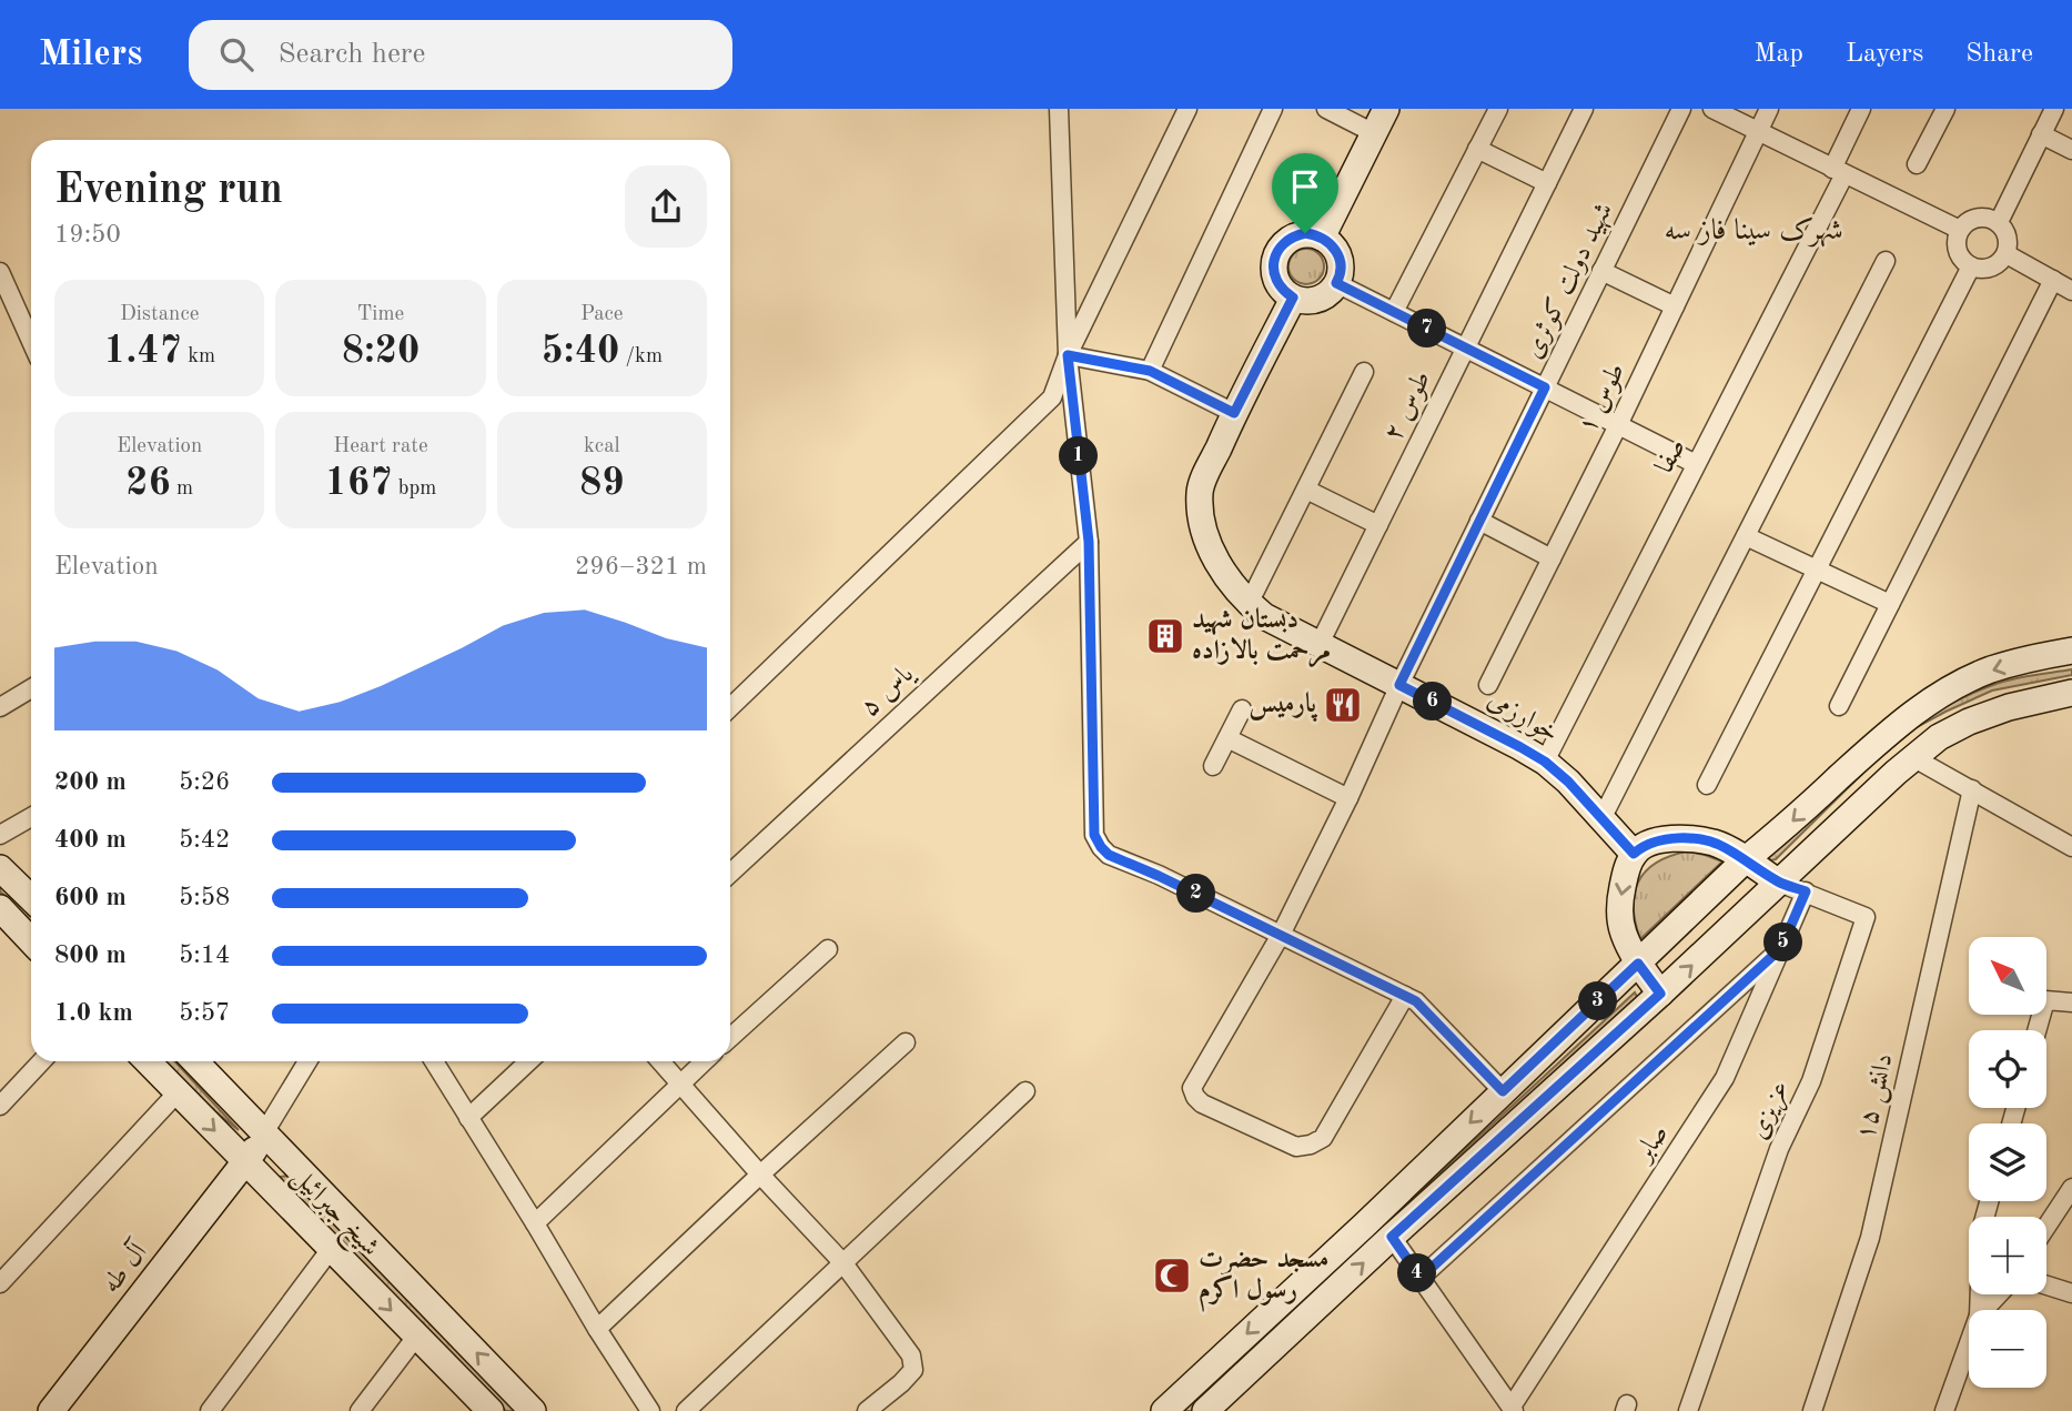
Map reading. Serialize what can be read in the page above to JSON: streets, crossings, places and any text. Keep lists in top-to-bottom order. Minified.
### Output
{"streets":{"street":["شهید دولت کوثری","طوس ۱","طوس ۲","صفا","یاس ۵","خوارزمی","دانش ۱۵","عزیزی","صابر","شیخ جبرائیل","آل طه"]},"crossings":[["شهید دولت کوثری","خوارزمی"],["طوس ۲","خوارزمی"],["صفا","خوارزمی"],["عزیزی","صابر"],["شیخ جبرائیل","آل طه"]],"districts":["شهرک سینا فاز سه"],"places":{"building":["دبستان شهید مرحمت بالازاده"],"restaurant":["پارمیس"],"mosque":["مسجد حضرت رسول اکرم"]},"north":"top left","page":{"header":"Milers","search":"Search here","nav":["Map","Layers","Share"],"heading":["Evening run","19:50"],"stats":[["Distance","1.47 km"],["Time","8:20"],["Pace","5:40 /km"],["Elevation","26 m"],["Heart rate","167 bpm"],["kcal","89"]],"pins":["7","1","6","2","5","3","4"],"chart":["Elevation","296–321 m"],"list":[{"name":"200 m","note":"5:26"},{"name":"400 m","note":"5:42"},{"name":"600 m","note":"5:58"},{"name":"800 m","note":"5:14"},{"name":"1.0 km","note":"5:57"}],"map_buttons":["+","−"]}}
